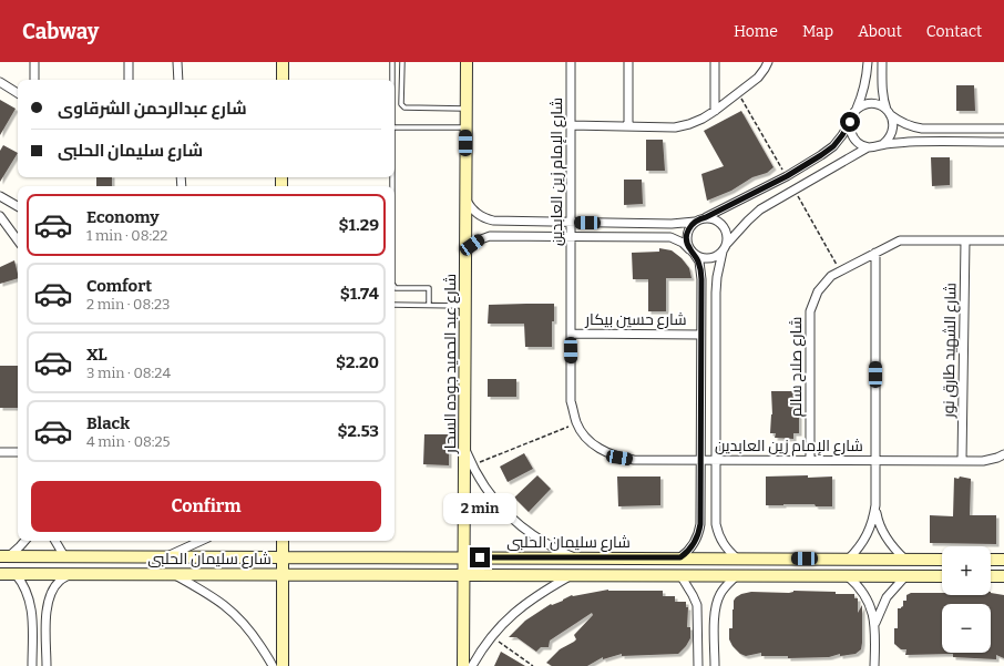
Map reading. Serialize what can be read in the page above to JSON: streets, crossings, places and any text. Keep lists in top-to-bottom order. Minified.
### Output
{"streets":{"street":["شارع الإمام زين العابدين","شارع حسين بيكار","شارع الشهيد طارق نور","شارع عبد الحميد جوده السحار","شارع صلاح سالم","شارع سليمان الحلبى"]},"crossings":[["شارع الإمام زين العابدين","شارع حسين بيكار"],["شارع الإمام زين العابدين","شارع الشهيد طارق نور"],["شارع الإمام زين العابدين","شارع صلاح سالم"],["شارع الشهيد طارق نور","شارع صلاح سالم"],["شارع عبد الحميد جوده السحار","شارع سليمان الحلبى"]],"page":{"header":"Cabway","nav":["Home","Map","About","Contact"],"banner":["شارع عبدالرحمن الشرقاوى","شارع سليمان الحلبى"],"list":[{"name":"Economy","note":"1 min · 08:22","value":"$1.29"},{"name":"Comfort","note":"2 min · 08:23","value":"$1.74"},{"name":"XL","note":"3 min · 08:24","value":"$2.20"},{"name":"Black","note":"4 min · 08:25","value":"$2.53"}],"buttons":"Confirm","bubble":"2 min","map_buttons":["+","−"]}}
